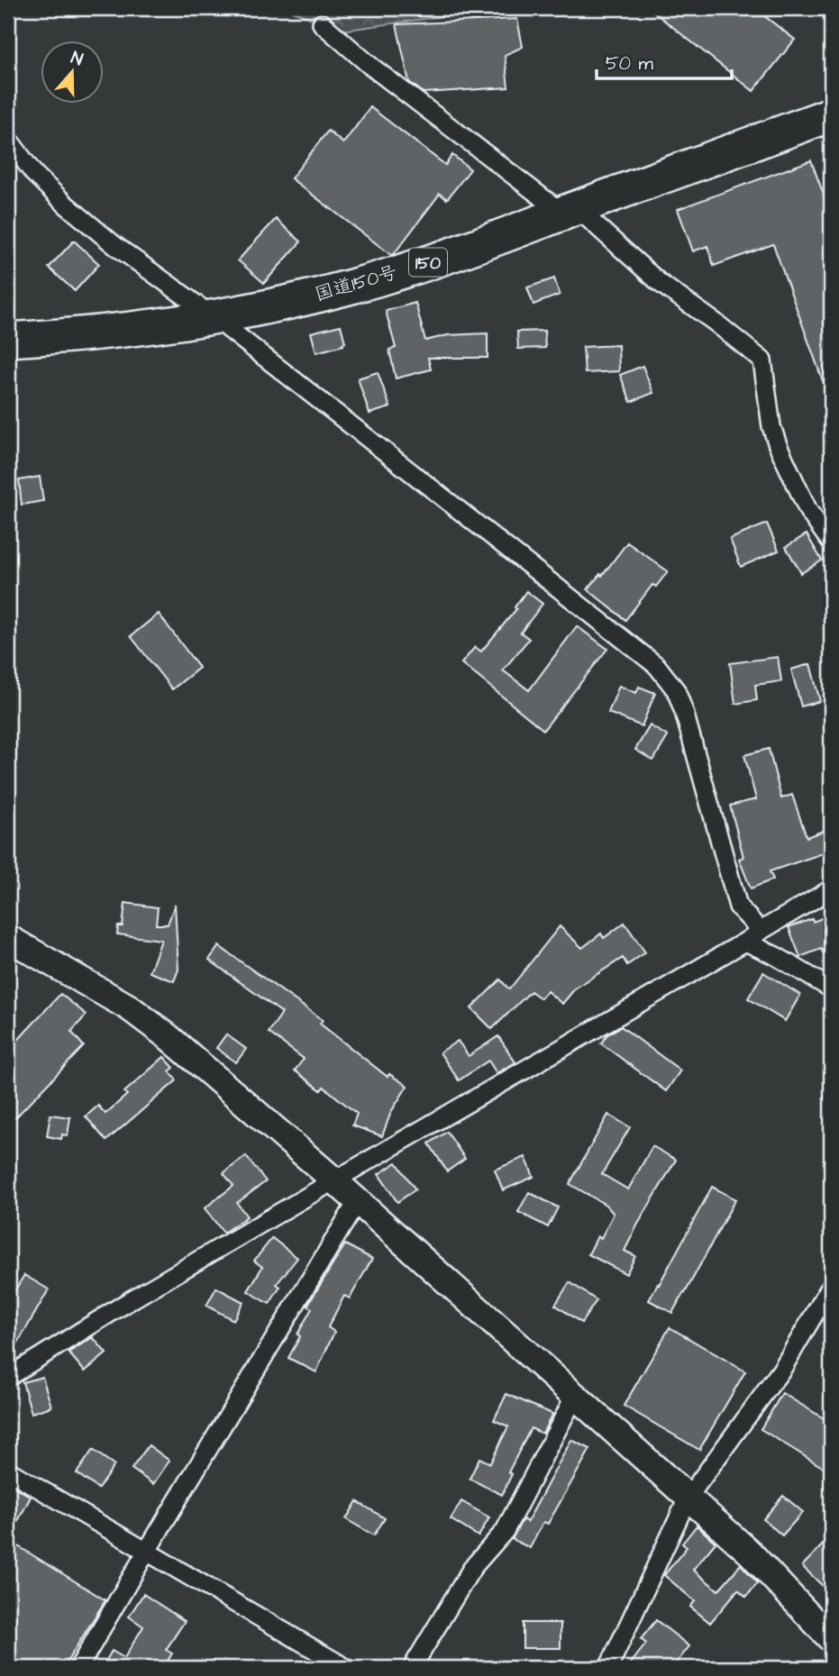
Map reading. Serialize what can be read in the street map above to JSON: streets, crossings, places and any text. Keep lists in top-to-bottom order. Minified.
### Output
{"streets":{"highway":["150","国道150号"]},"scale_bar":"50 m","north":"top"}
